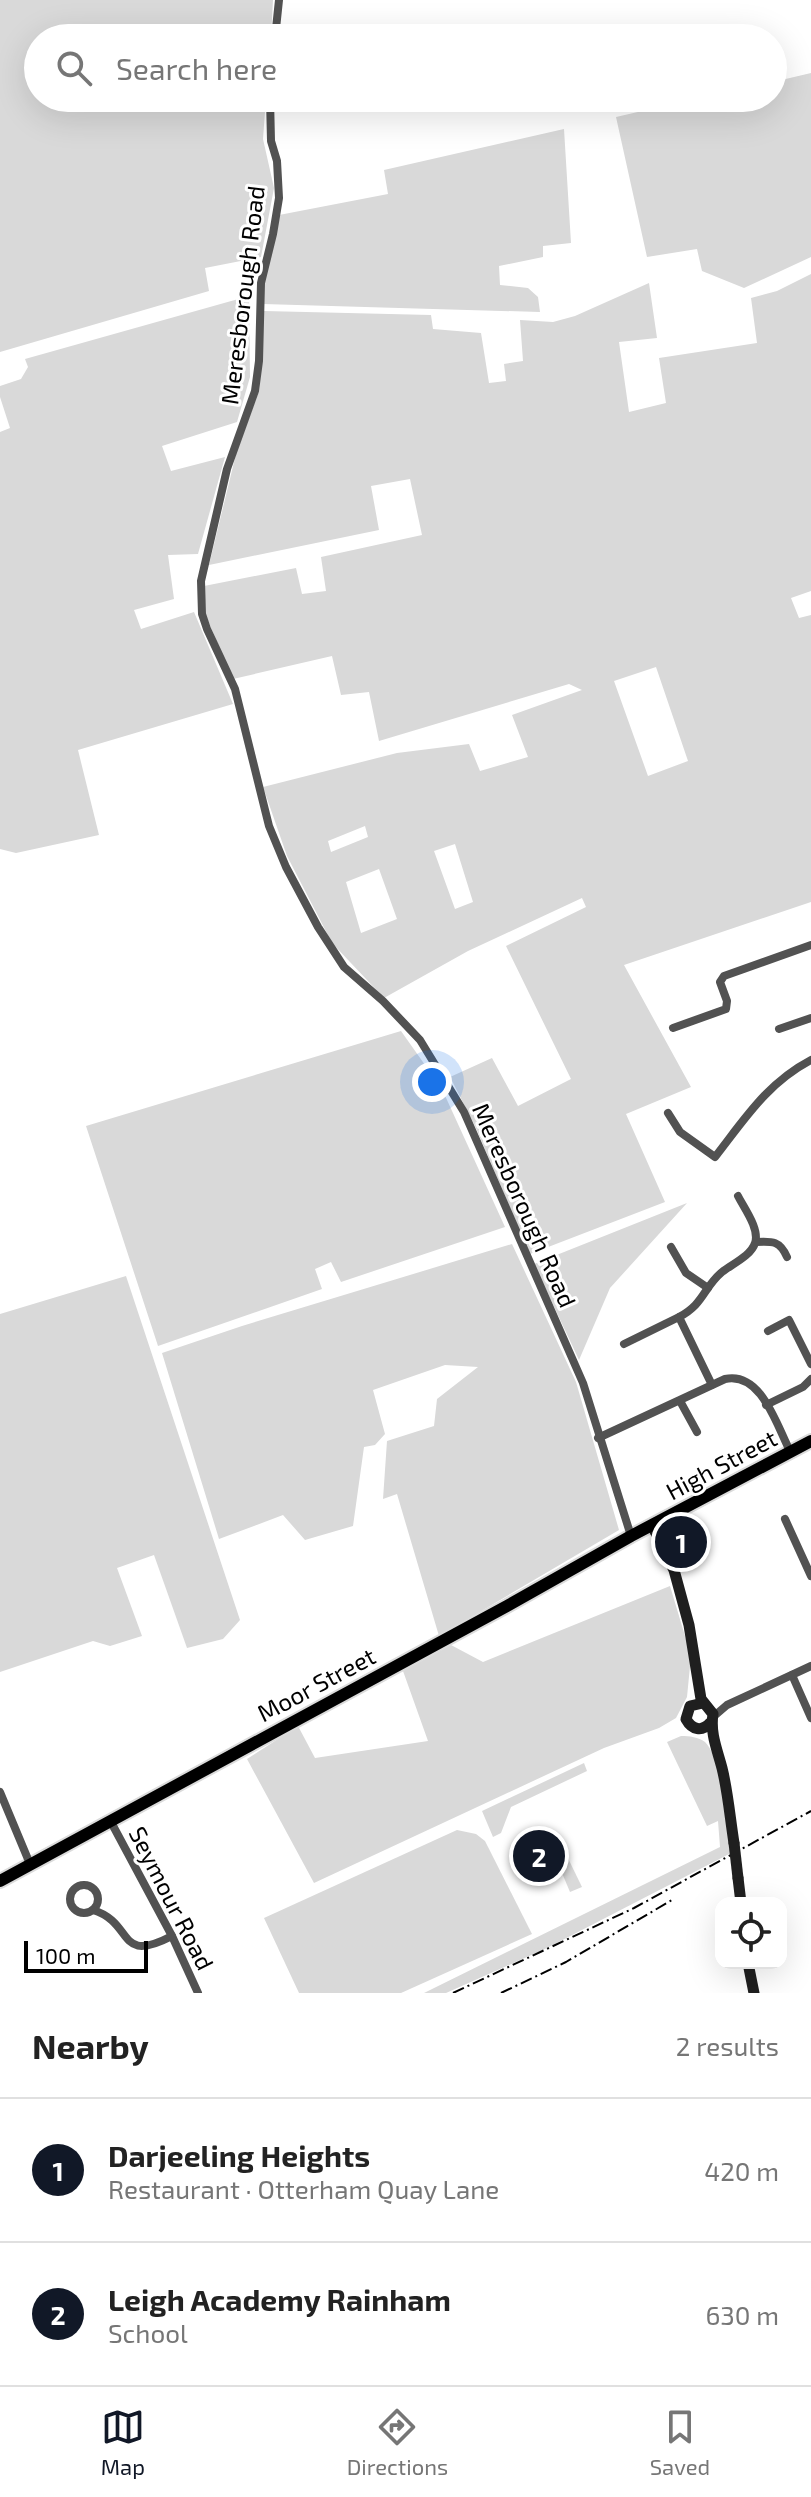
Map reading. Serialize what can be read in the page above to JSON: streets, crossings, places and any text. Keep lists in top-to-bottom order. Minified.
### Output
{"streets":{"main road":["High Street","Moor Street"],"street":["Meresborough Road","Seymour Road"]},"crossings":[["Meresborough Road","Moor Street"],["High Street","Moor Street"],["Moor Street","Seymour Road"]],"scale_bar":"100 m","page":{"search":"Search here","pins":["1","2"],"scale":"100 m","heading":["Nearby","2 results"],"list":[{"mark":"1","name":"Darjeeling Heights","note":"Restaurant · Otterham Quay Lane","value":"420 m"},{"mark":"2","name":"Leigh Academy Rainham","note":"School","value":"630 m"}],"nav":["Map","Directions","Saved"]}}
